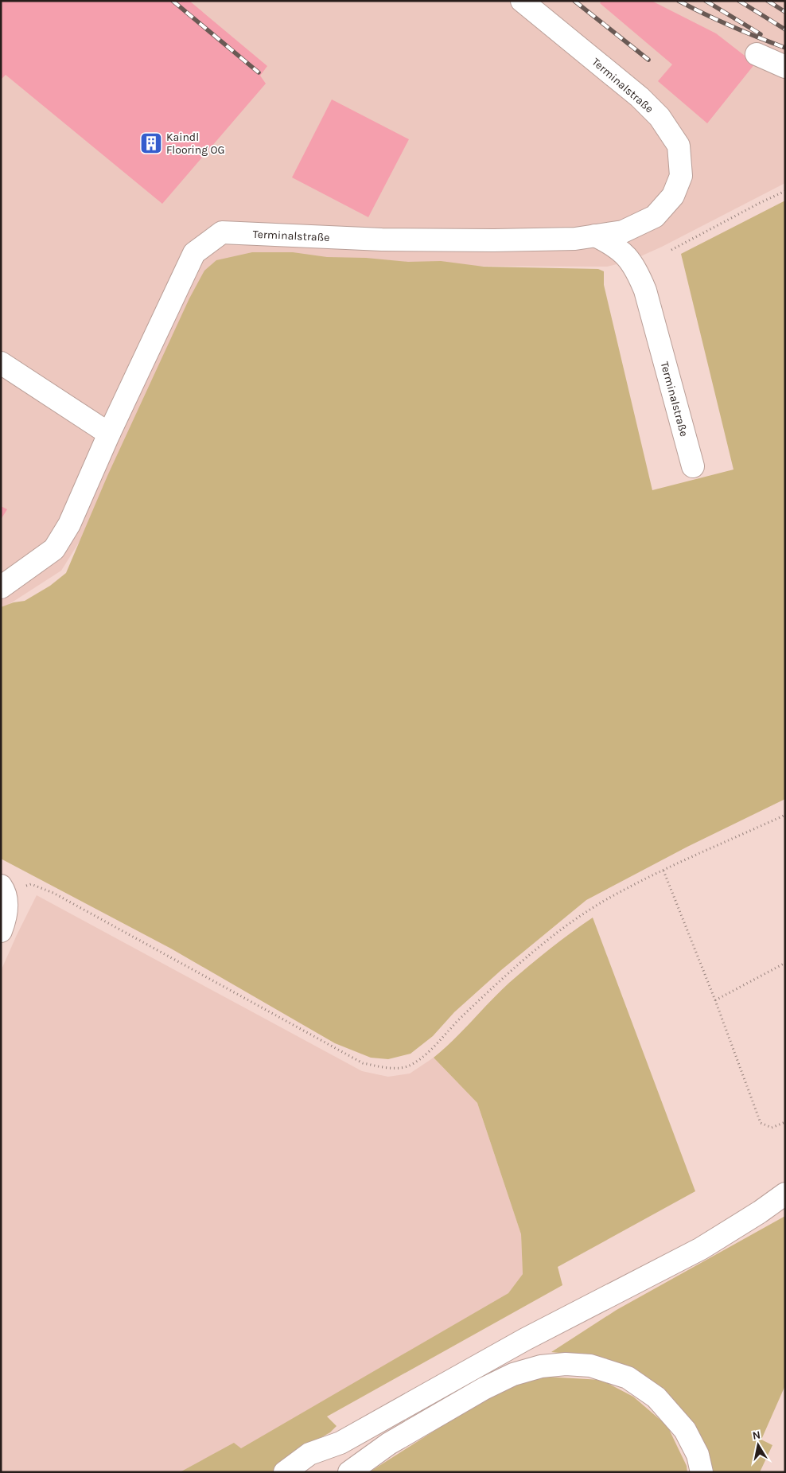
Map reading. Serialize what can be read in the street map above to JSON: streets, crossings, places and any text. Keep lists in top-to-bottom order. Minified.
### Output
{"streets":{"main road":["Terminalstraße"]},"places":{"building":["Kaindl Flooring OG"]},"north":"top"}
